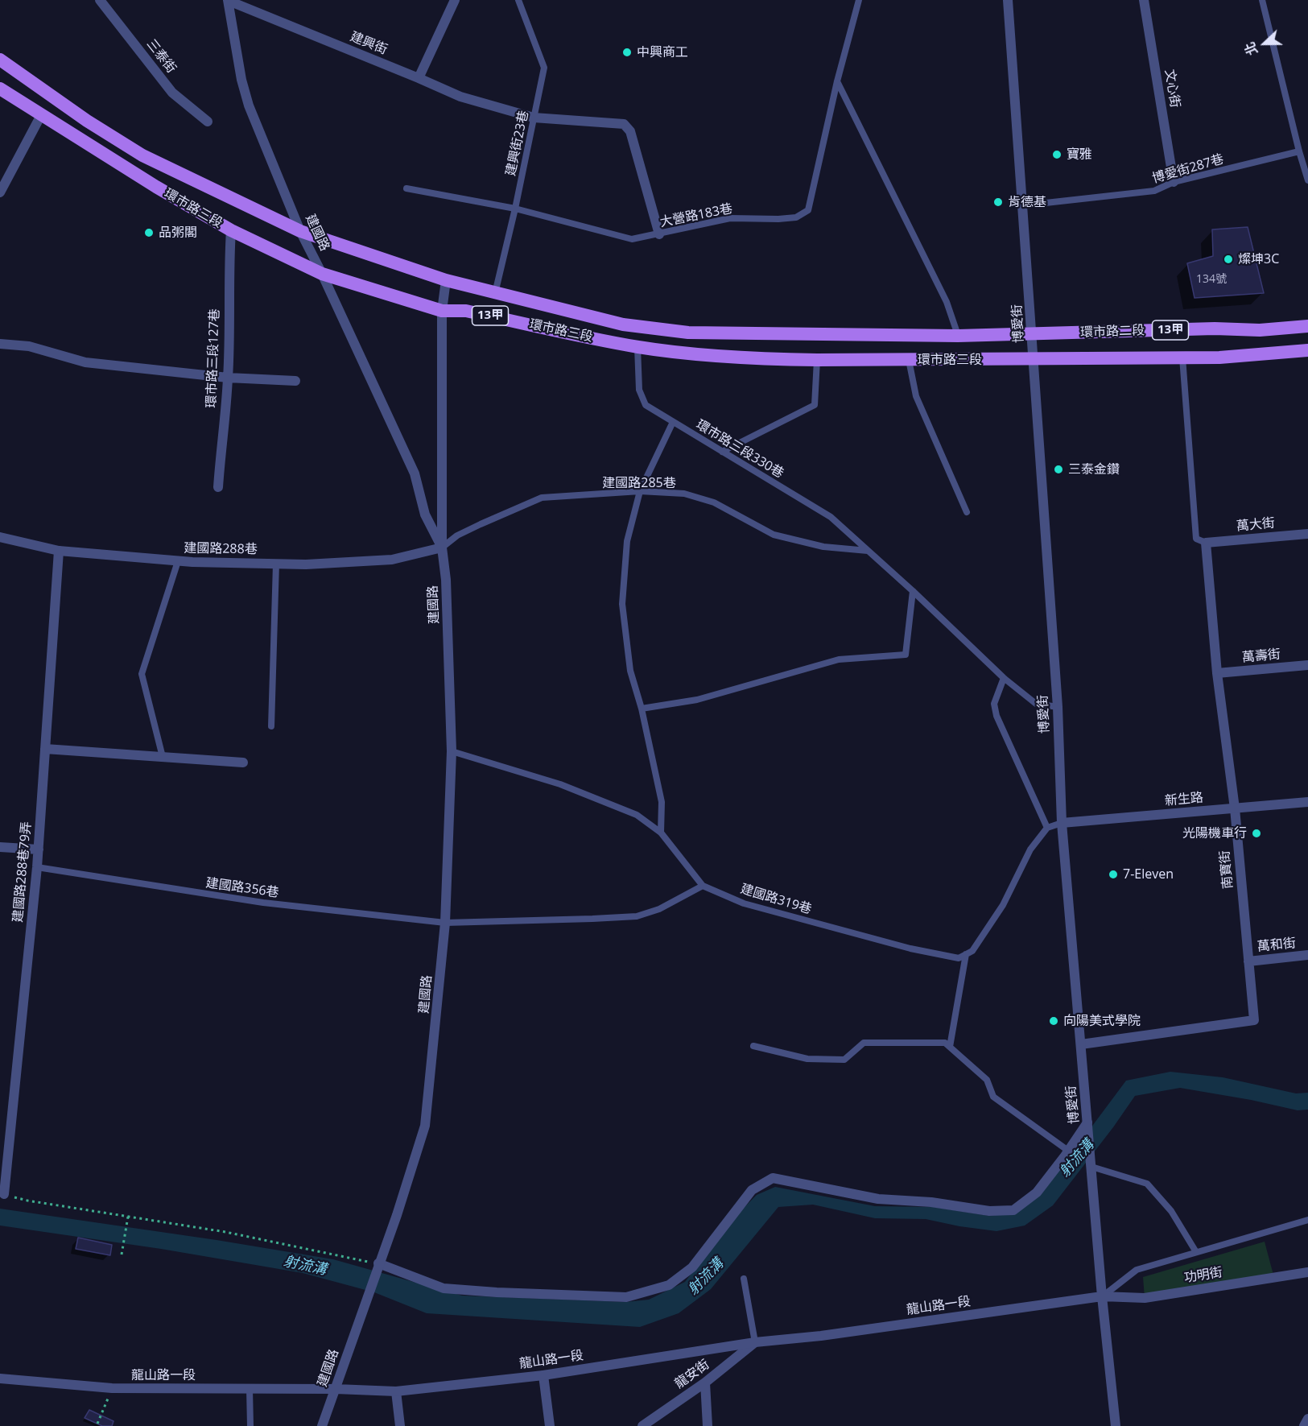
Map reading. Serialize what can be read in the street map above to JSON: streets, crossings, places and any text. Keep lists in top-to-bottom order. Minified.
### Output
{"streets":{"main road":["環市路三段","13甲","環市路二段"],"street":["建興街","三泰街","文心街","建國路","博愛街","環市路三段127巷","萬大街","建國路288巷","萬壽街","新生路","南寶街","建國路288巷79弄","萬和街","功明街","龍山路一段","龍安街"],"lane":["建興街23巷","博愛街287巷","大營路183巷","環市路三段330巷","建國路285巷","建國路356巷","建國路319巷"]},"crossings":[["建興街","建興街23巷"],["建興街","大營路183巷"],["建興街","建國路"],["文心街","博愛街287巷"],["建興街23巷","環市路三段"],["建興街23巷","大營路183巷"],["博愛街287巷","博愛街"],["環市路三段","建國路"],["環市路三段","博愛街"],["環市路三段","環市路二段"],["環市路三段","環市路三段127巷"],["環市路三段","環市路三段330巷"],["建國路","建國路285巷"],["建國路","建國路288巷"],["建國路","建國路356巷"],["建國路","建國路319巷"],["建國路","龍山路一段"],["博愛街","環市路二段"],["博愛街","環市路三段330巷"],["博愛街","新生路"],["博愛街","南寶街"],["博愛街","功明街"],["博愛街","龍山路一段"],["環市路三段330巷","建國路285巷"],["建國路285巷","建國路288巷"],["萬大街","南寶街"],["建國路288巷","建國路288巷79弄"],["萬壽街","南寶街"],["新生路","南寶街"],["南寶街","萬和街"],["建國路288巷79弄","建國路356巷"],["建國路356巷","建國路319巷"],["功明街","龍山路一段"],["龍山路一段","龍安街"]],"water":["射流溝"],"places":["中興商工","寶雅","肯德基","品粥閣","燦坤3C","三泰金鑽","光陽機車行","7-Eleven","向陽美式學院"],"house_numbers":["134號"],"north":"left"}
